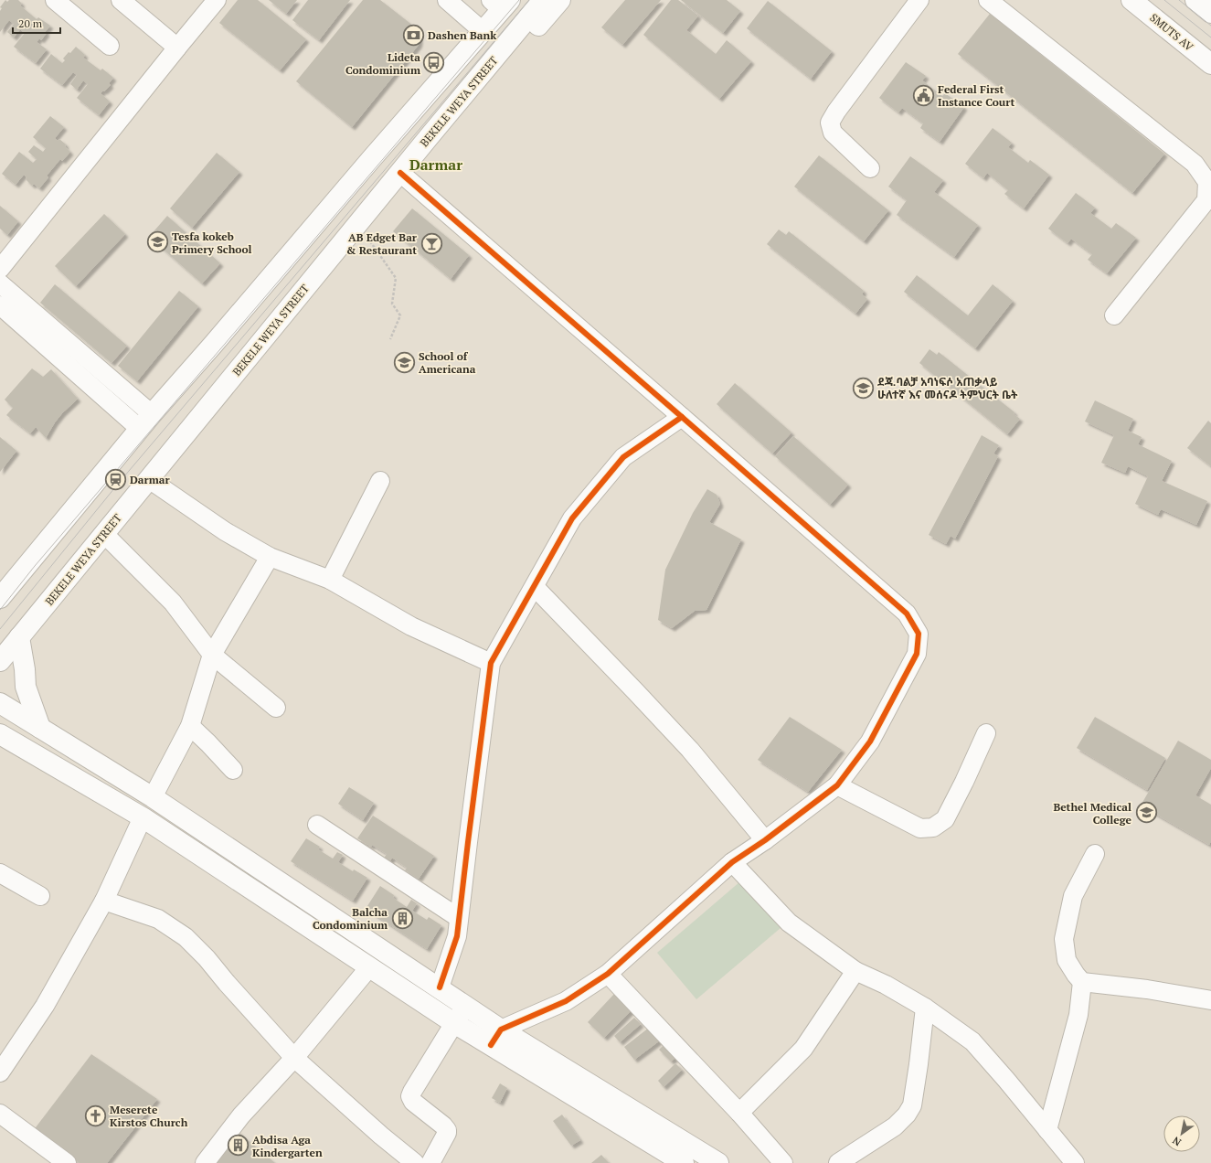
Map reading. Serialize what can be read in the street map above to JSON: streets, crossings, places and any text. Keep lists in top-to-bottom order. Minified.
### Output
{"streets":{"main road":["SMUTS AV","BEKELE WEYA STREET"]},"districts":["Darmar"],"places":{"bank":["Dashen Bank"],"bus stop":["Lideta Condominium"],"public building":["Federal First Instance Court"],"school or university":["Tesfa kokeb Primery School","School of Americana","ደጃ.ባልቻ አባነፍሶ አጠቃላይ ሁለተኛ እና መሰናዶ ትምህርት ቤት","Bethel Medical College"],"bar":["AB Edget Bar & Restaurant"],"station":["Darmar"],"building":["Balcha Condominium","Abdisa Aga Kindergarten"],"church":["Meserete Kirstos Church"]},"scale_bar":"20 m","north":"bottom left"}
